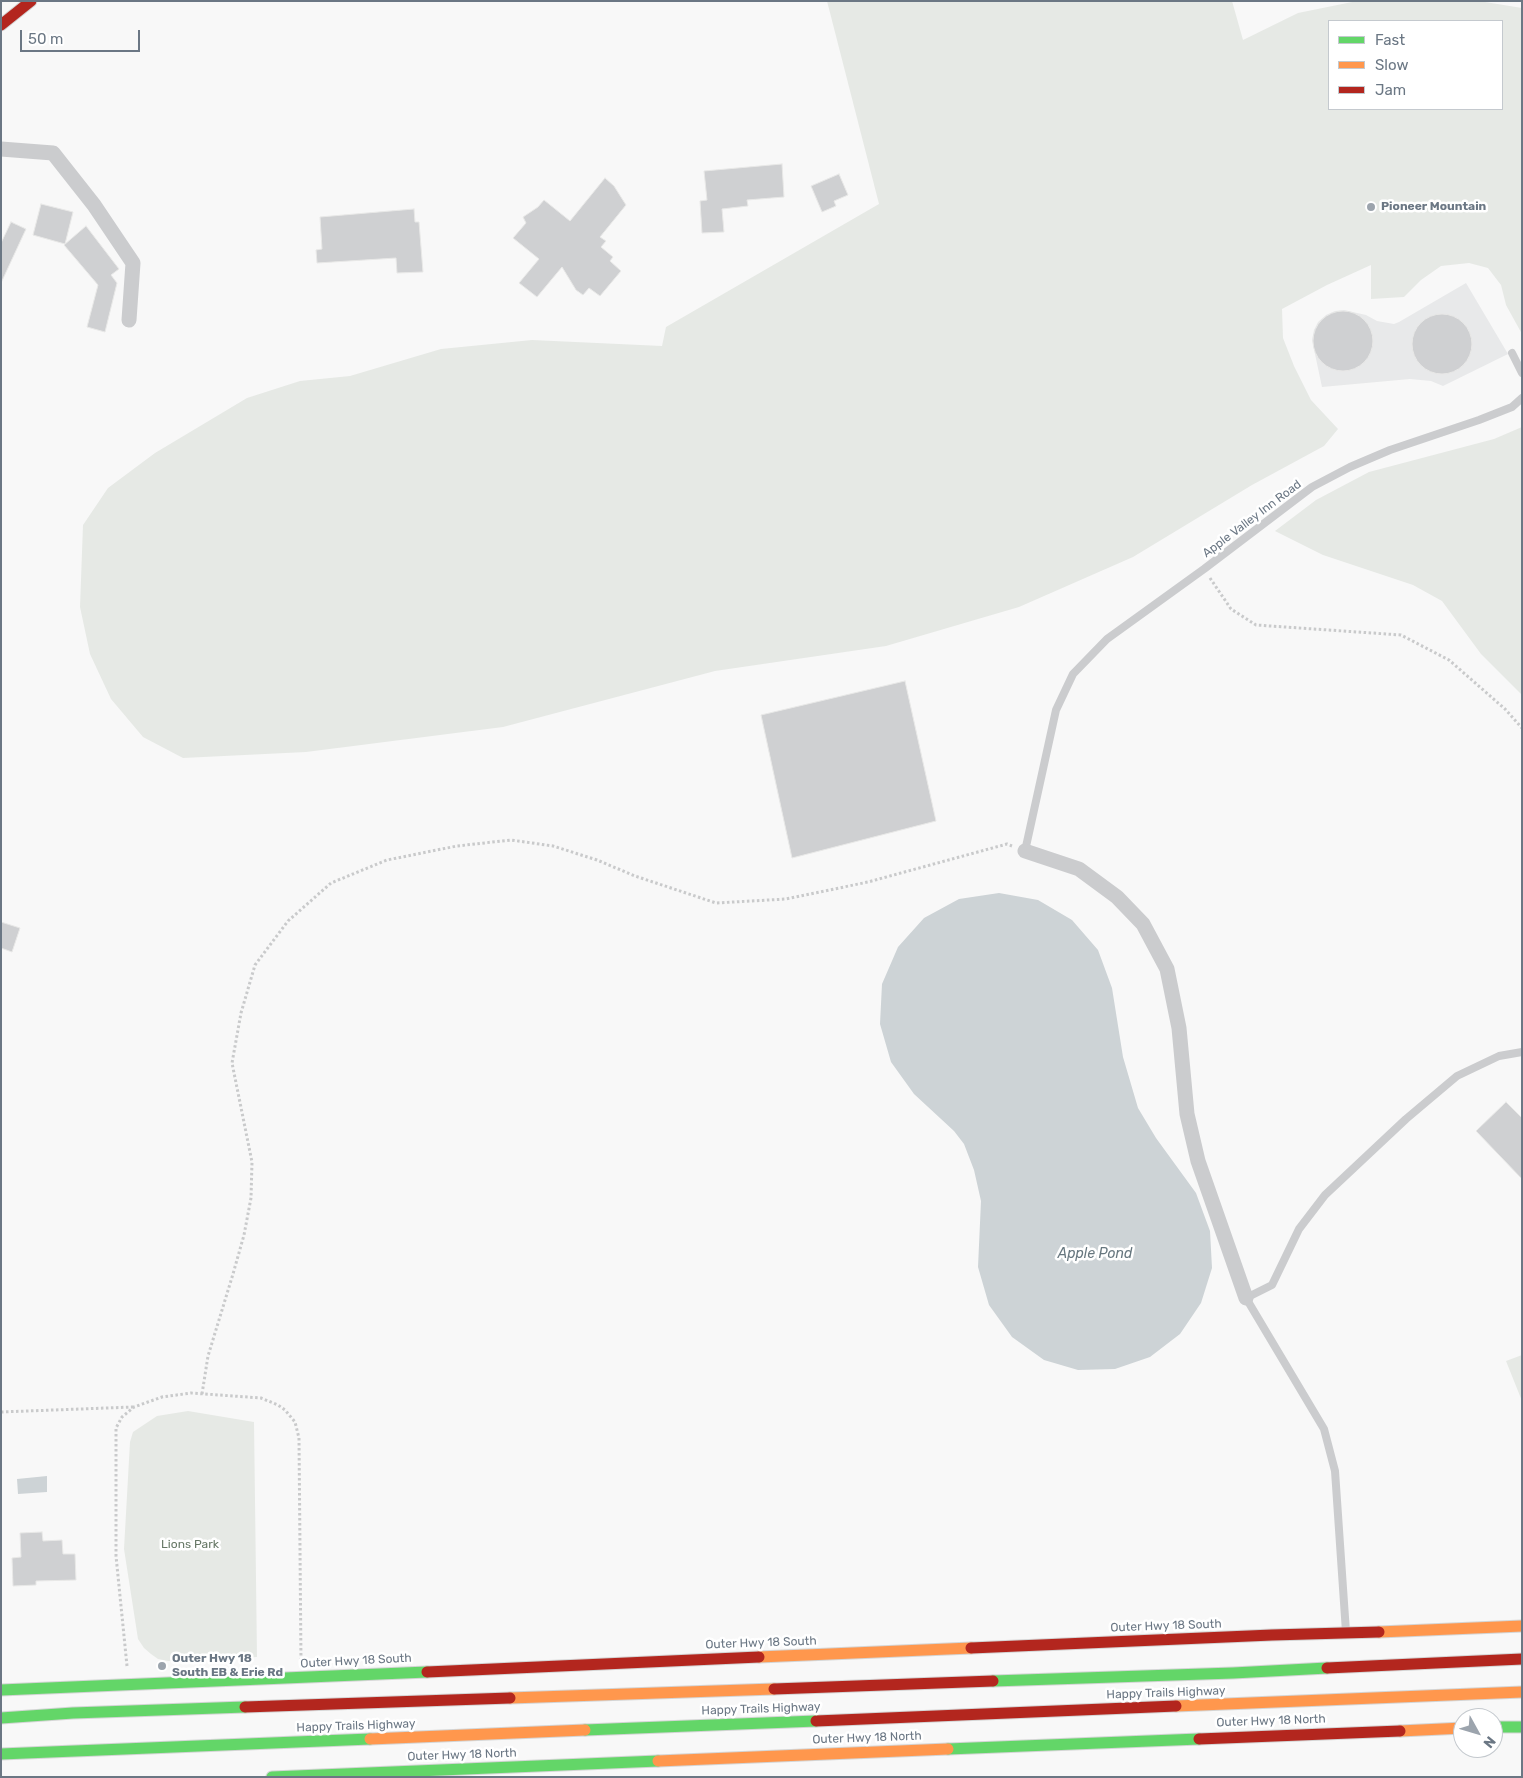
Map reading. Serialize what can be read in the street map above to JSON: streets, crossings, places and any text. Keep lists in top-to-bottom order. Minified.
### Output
{"streets":{"main road":["Outer Hwy 18 South","Happy Trails Highway","Outer Hwy 18 North"],"lane":["Apple Valley Inn Road"]},"water":["Apple Pond"],"parks":["Lions Park"],"places":["Pioneer Mountain","Outer Hwy 18 South EB & Erie Rd"],"legend":["Fast","Slow","Jam"],"scale_bar":"50 m","north":"bottom right"}
